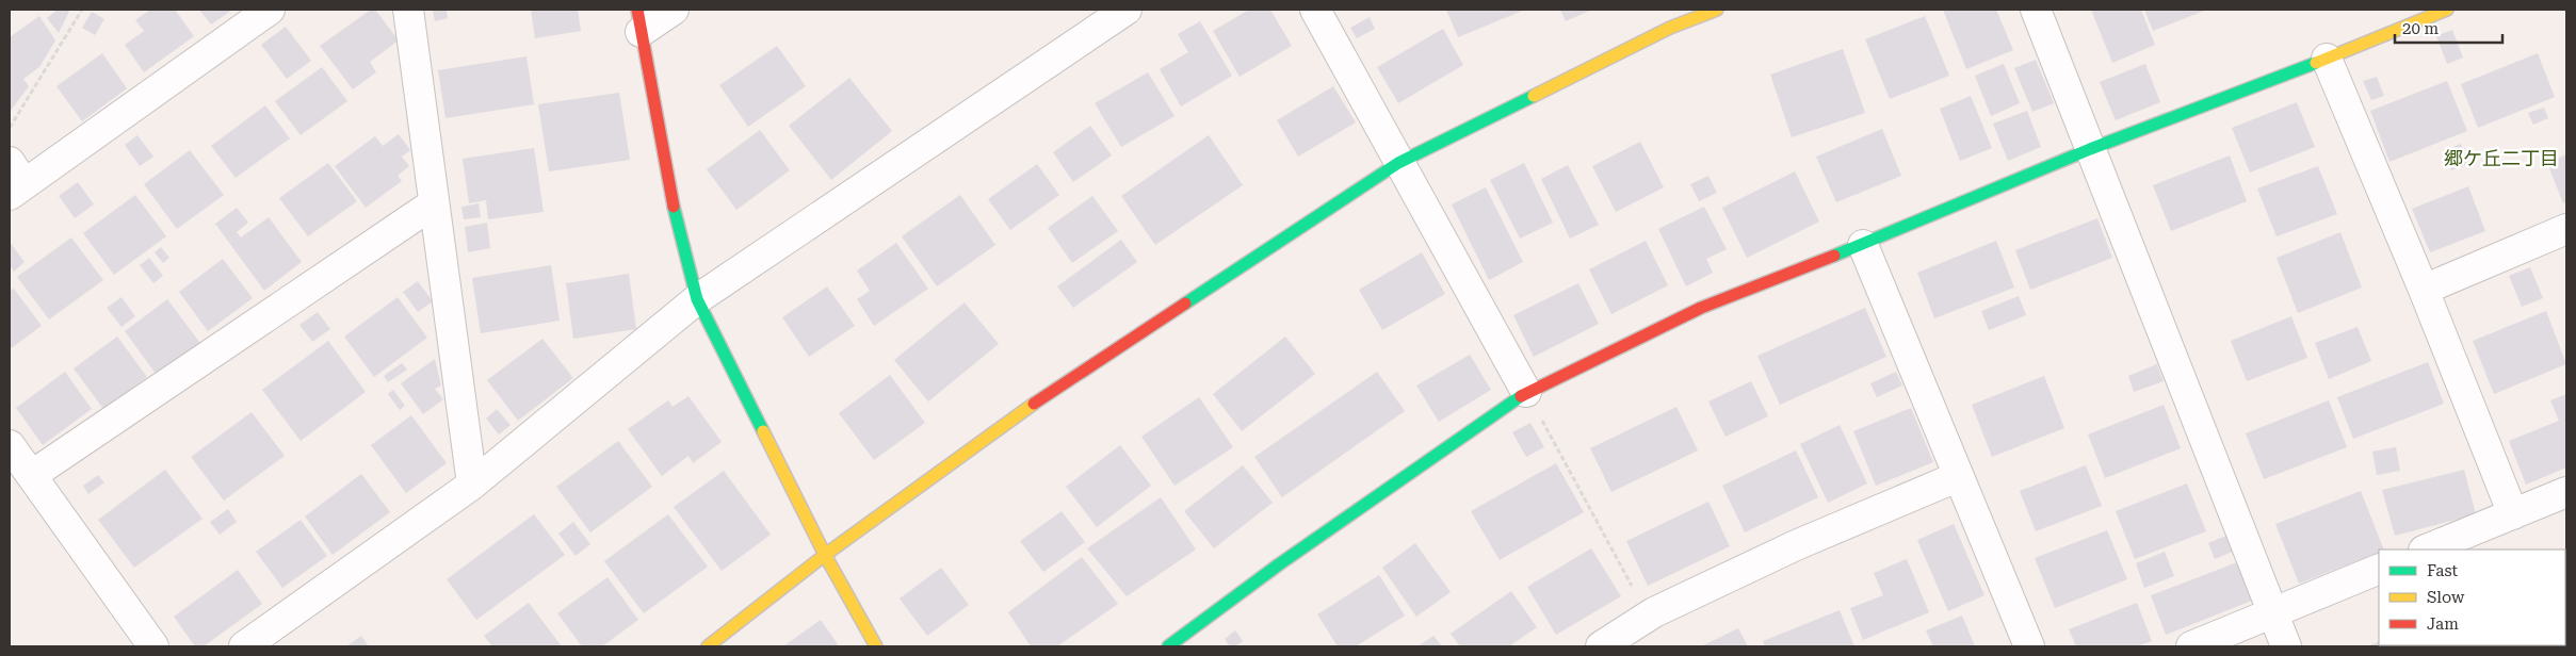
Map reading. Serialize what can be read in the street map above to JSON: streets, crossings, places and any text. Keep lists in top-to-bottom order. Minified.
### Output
{"districts":["郷ケ丘二丁目"],"legend":["Fast","Slow","Jam"],"scale_bar":"20 m"}
